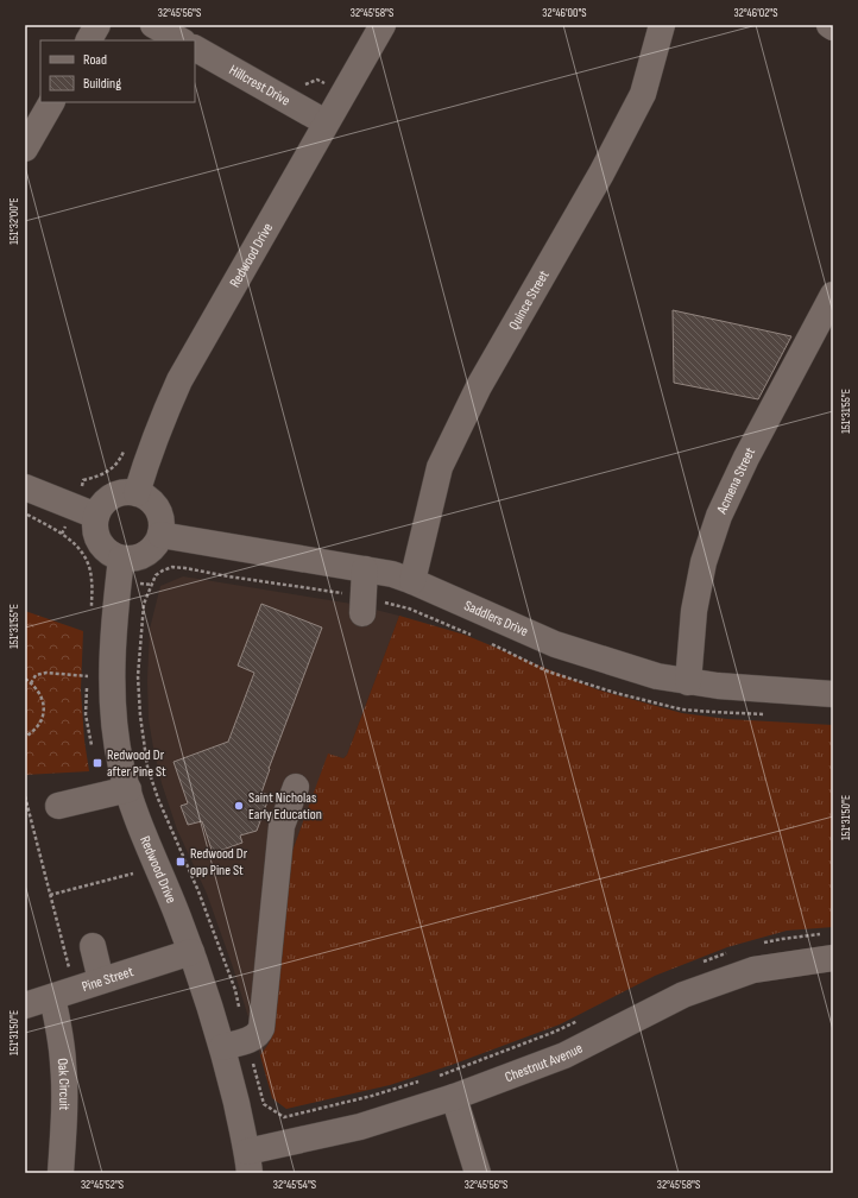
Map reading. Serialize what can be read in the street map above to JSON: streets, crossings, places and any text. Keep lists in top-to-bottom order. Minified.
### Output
{"streets":{"street":["Hillcrest Drive","Redwood Drive","Quince Street","Acmena Street","Saddlers Drive","Pine Street","Chestnut Avenue","Oak Circuit"]},"crossings":[["Hillcrest Drive","Redwood Drive"],["Redwood Drive","Saddlers Drive"],["Redwood Drive","Pine Street"],["Redwood Drive","Chestnut Avenue"],["Quince Street","Saddlers Drive"],["Acmena Street","Saddlers Drive"],["Pine Street","Oak Circuit"]],"places":{"transit":["Redwood Dr after Pine St","Redwood Dr opp Pine St"],"other":["Saint Nicholas Early Education"]},"legend":["Road","Building"],"coordinates":["32°45'56\"S","32°45'58\"S","32°46'00\"S","32°46'02\"S","151°32'00\"E","151°31'55\"E","151°31'50\"E","32°45'52\"S","32°45'54\"S"]}
